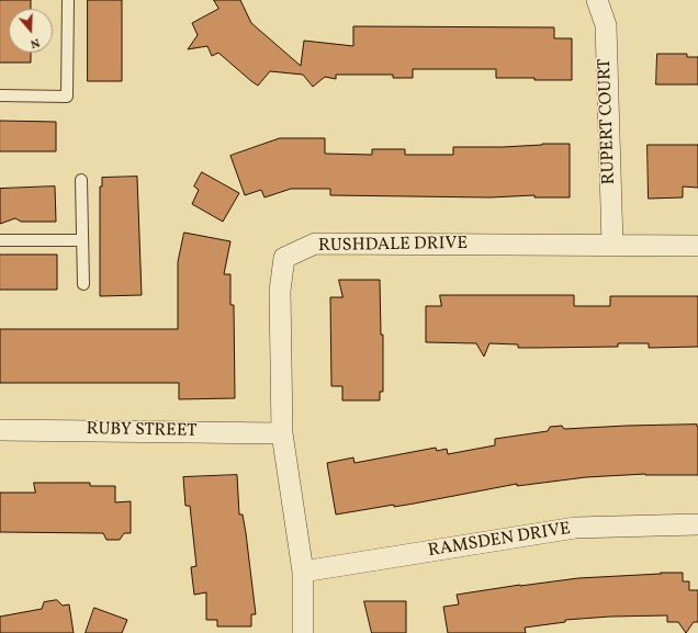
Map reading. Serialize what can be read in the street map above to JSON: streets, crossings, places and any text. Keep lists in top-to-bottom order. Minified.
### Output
{"streets":{"street":["RUPERT COURT","RUSHDALE DRIVE","RUBY STREET","RAMSDEN DRIVE"]},"crossings":[["RUPERT COURT","RUSHDALE DRIVE"],["RUSHDALE DRIVE","RUBY STREET"],["RUSHDALE DRIVE","RAMSDEN DRIVE"]],"north":"bottom"}
